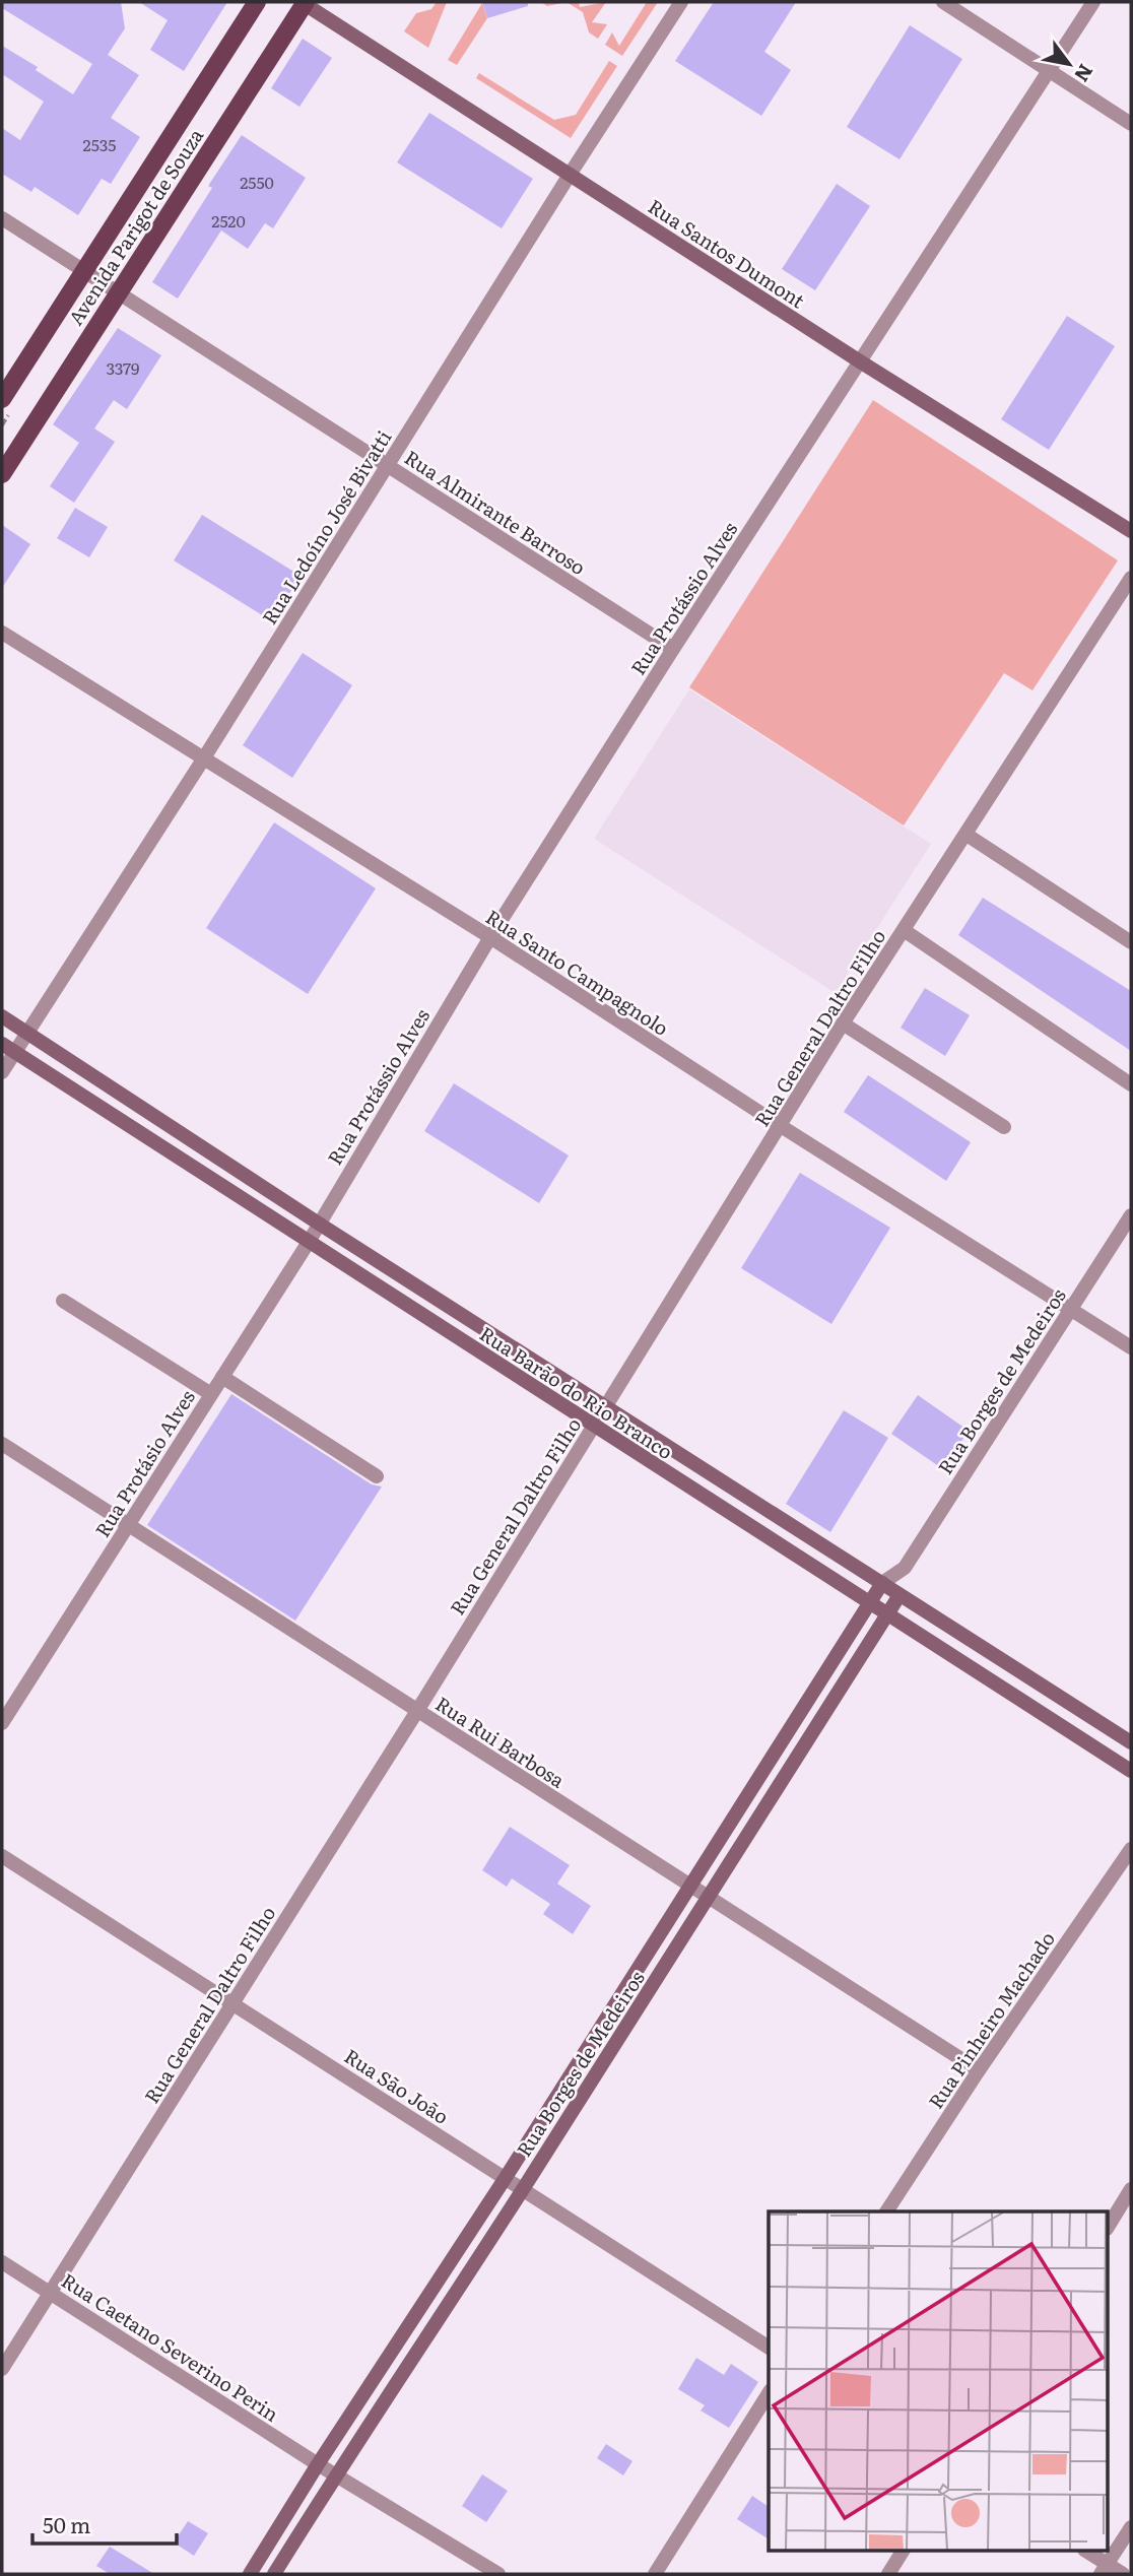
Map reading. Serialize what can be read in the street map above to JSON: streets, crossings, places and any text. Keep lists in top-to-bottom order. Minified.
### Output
{"streets":{"main road":["Avenida Parigot de Souza"],"street":["Rua Santos Dumont","Rua Almirante Barroso","Rua Ledoíno José Bivatti","Rua Protássio Alves","Rua Santo Campagnolo","Rua General Daltro Filho","Rua Borges de Medeiros","Rua Barão do Rio Branco","Rua Protásio Alves","Rua Rui Barbosa","Rua Pinheiro Machado","Rua São João","Rua Caetano Severino Perin"]},"crossings":[["Avenida Parigot de Souza","Rua Santos Dumont"],["Avenida Parigot de Souza","Rua Almirante Barroso"],["Rua Santos Dumont","Rua Ledoíno José Bivatti"],["Rua Santos Dumont","Rua Protássio Alves"],["Rua Almirante Barroso","Rua Ledoíno José Bivatti"],["Rua Almirante Barroso","Rua Protássio Alves"],["Rua Ledoíno José Bivatti","Rua Santo Campagnolo"],["Rua Ledoíno José Bivatti","Rua Barão do Rio Branco"],["Rua Protássio Alves","Rua Santo Campagnolo"],["Rua Protássio Alves","Rua Barão do Rio Branco"],["Rua Protássio Alves","Rua Protásio Alves"],["Rua Santo Campagnolo","Rua General Daltro Filho"],["Rua Santo Campagnolo","Rua Borges de Medeiros"],["Rua General Daltro Filho","Rua Barão do Rio Branco"],["Rua General Daltro Filho","Rua Rui Barbosa"],["Rua General Daltro Filho","Rua São João"],["Rua General Daltro Filho","Rua Caetano Severino Perin"],["Rua Borges de Medeiros","Rua Barão do Rio Branco"],["Rua Borges de Medeiros","Rua Rui Barbosa"],["Rua Borges de Medeiros","Rua São João"],["Rua Barão do Rio Branco","Rua Protásio Alves"],["Rua Protásio Alves","Rua Rui Barbosa"],["Rua Rui Barbosa","Rua Pinheiro Machado"]],"house_numbers":["2535","2550","2520","3379"],"scale_bar":"50 m","north":"bottom right"}
